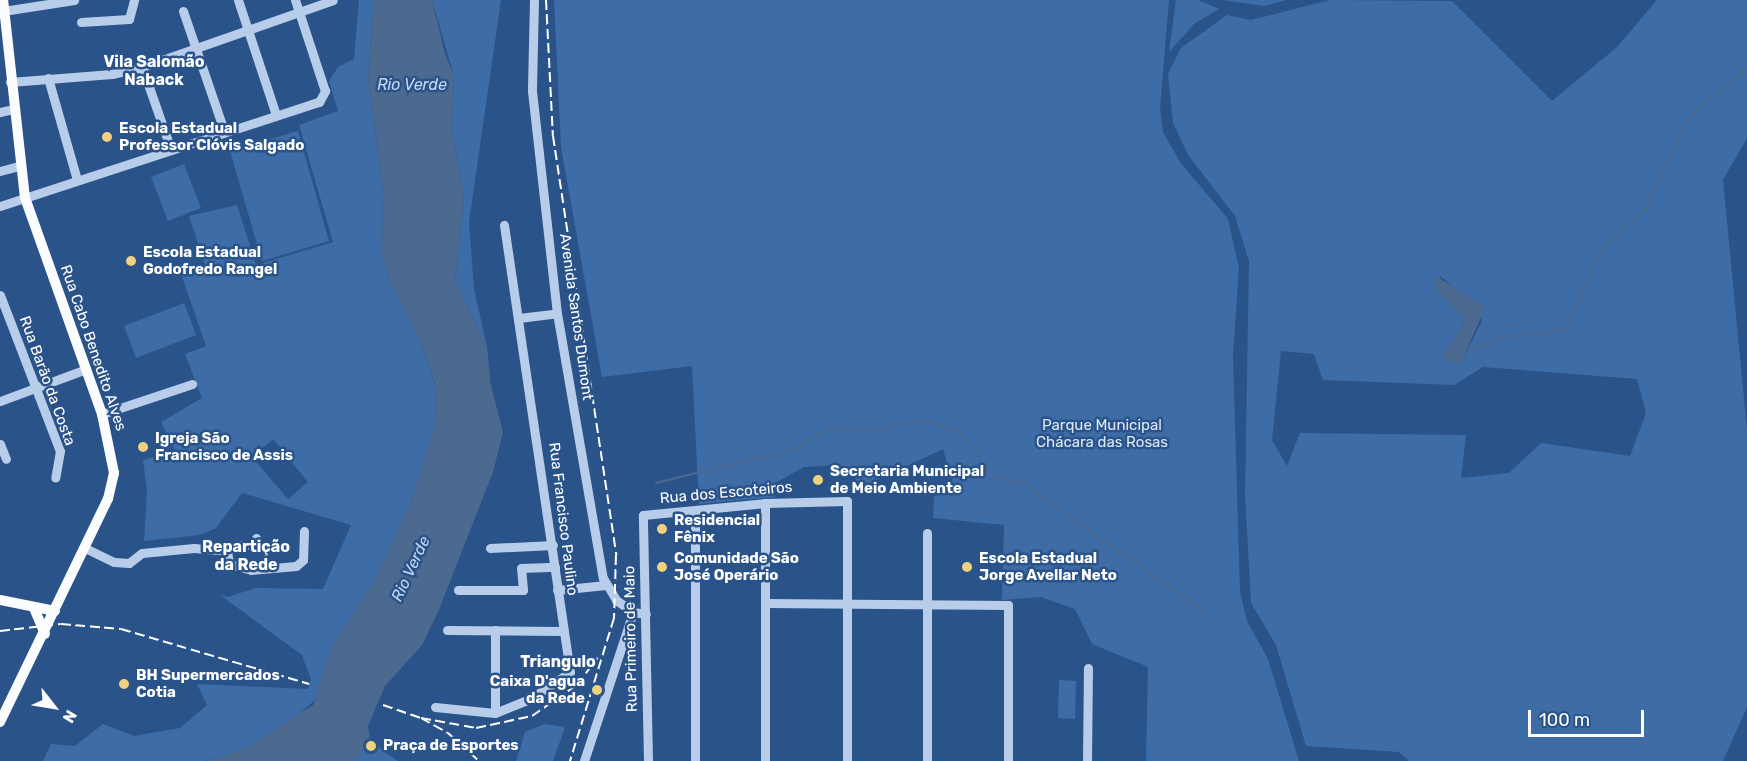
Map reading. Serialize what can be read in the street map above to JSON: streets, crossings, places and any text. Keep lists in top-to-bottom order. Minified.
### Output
{"streets":{"main road":["Rua Cabo Benedito Alves"],"street":["Avenida Santos Dumont","Rua Barão da Costa","Rua dos Escoteiros","Rua Francisco Paulino","Rua Primeiro de Maio"]},"crossings":[["Rua dos Escoteiros","Rua Primeiro de Maio"]],"districts":["Vila Salomão Naback","Repartição da Rede","Triangulo"],"water":["Rio Verde"],"parks":["Parque Municipal Chácara das Rosas"],"places":["Escola Estadual Professor Clóvis Salgado","Escola Estadual Godofredo Rangel","Igreja São Francisco de Assis","Secretaria Municipal de Meio Ambiente","Residencial Fênix","Comunidade São José Operário","Escola Estadual Jorge Avellar Neto","BH Supermercados Cotia","Caixa D'agua da Rede","Praça de Esportes"],"scale_bar":"100 m","north":"bottom right"}
